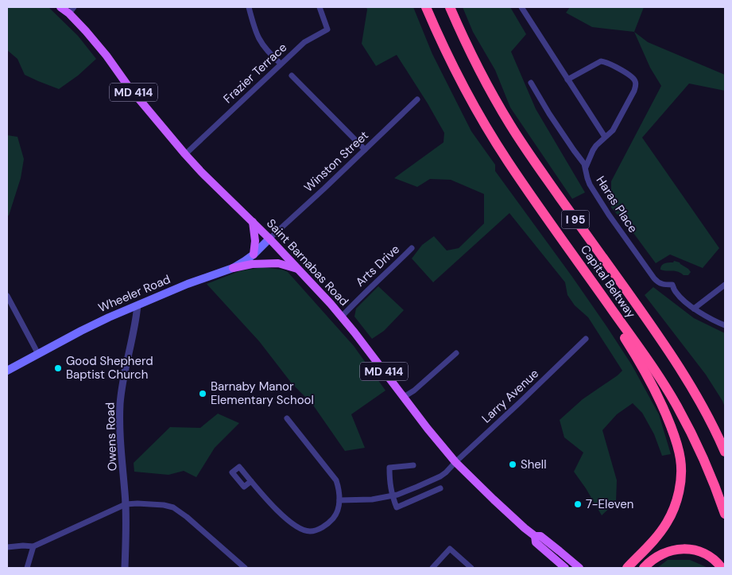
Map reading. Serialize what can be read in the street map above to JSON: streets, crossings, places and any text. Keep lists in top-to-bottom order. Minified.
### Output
{"streets":{"highway":["I 95","Capital Beltway"],"main road":["MD 414","Saint Barnabas Road","Wheeler Road"],"street":["Frazier Terrace","Winston Street","Haras Place","Arts Drive","Larry Avenue","Owens Road"]},"crossings":[["Frazier Terrace","Saint Barnabas Road"],["Winston Street","Saint Barnabas Road"],["Winston Street","Wheeler Road"],["Saint Barnabas Road","Arts Drive"],["Saint Barnabas Road","Wheeler Road"],["Saint Barnabas Road","Larry Avenue"],["Wheeler Road","Owens Road"]],"places":["Good Shepherd Baptist Church","Barnaby Manor Elementary School","Shell","7-Eleven"]}
